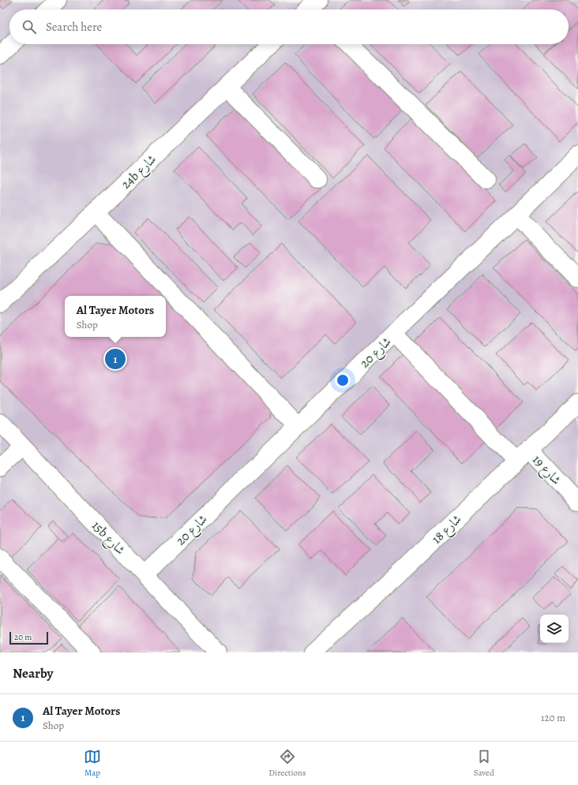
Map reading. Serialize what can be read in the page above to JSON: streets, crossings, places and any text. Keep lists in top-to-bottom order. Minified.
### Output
{"streets":{"street":["24b شارع","شارع 20","شارع 19","شارع 18","15b شارع"]},"crossings":[["شارع 20","15b شارع"],["شارع 19","شارع 18"]],"scale_bar":"20 m","page":{"search":"Search here","popup":["Al Tayer Motors","Shop"],"pins":"1","scale":"20 m","heading":"Nearby","list":[{"mark":"1","name":"Al Tayer Motors","note":"Shop","value":"120 m"}],"nav":["Map","Directions","Saved"]}}
